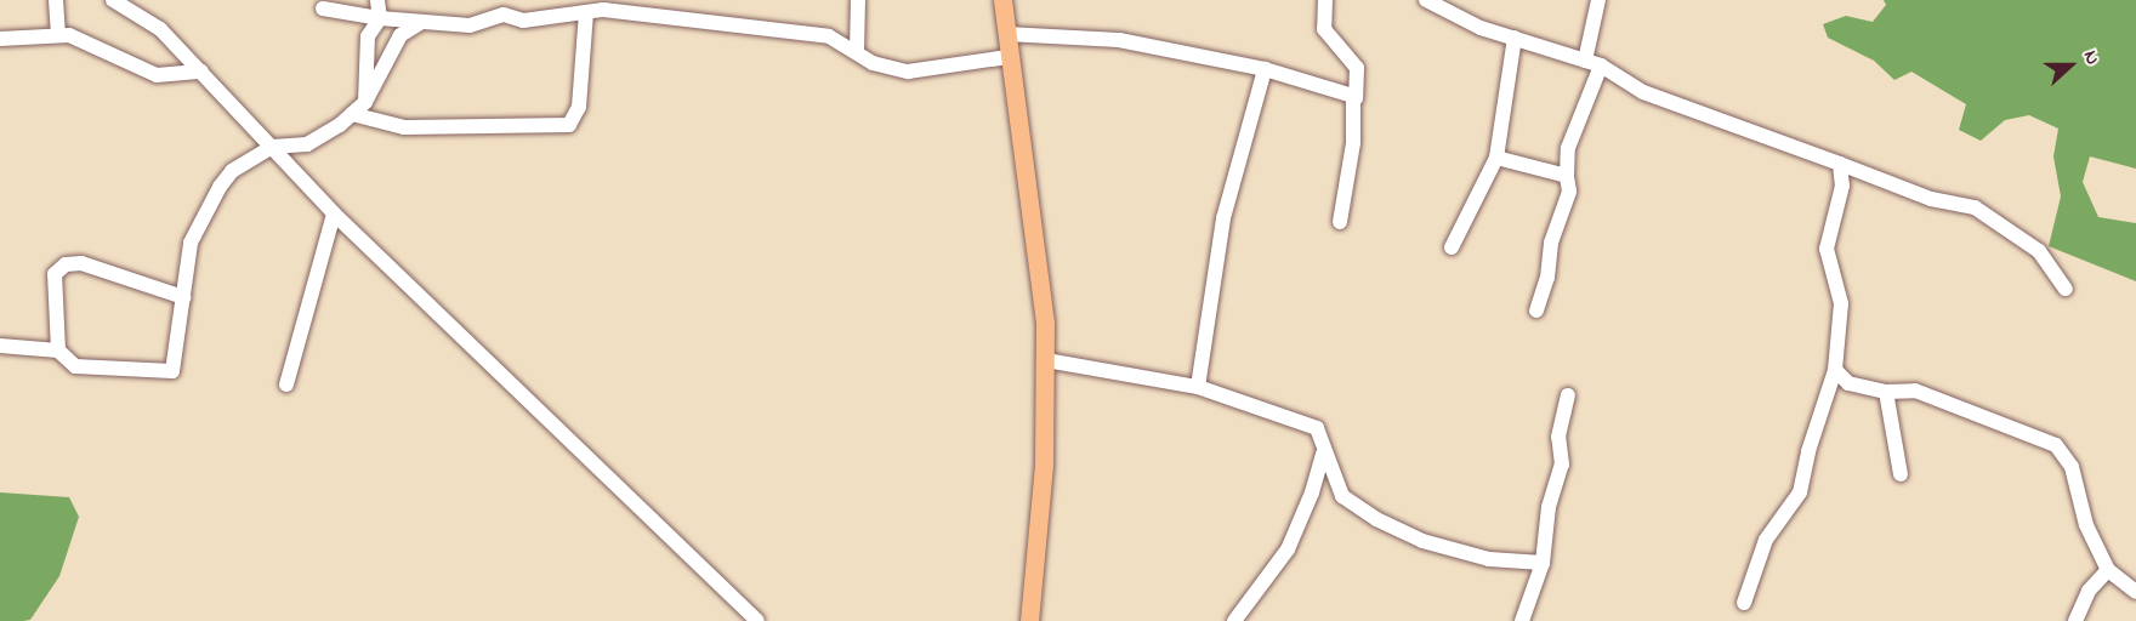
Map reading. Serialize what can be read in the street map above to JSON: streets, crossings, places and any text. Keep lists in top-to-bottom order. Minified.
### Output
{"north":"right"}
